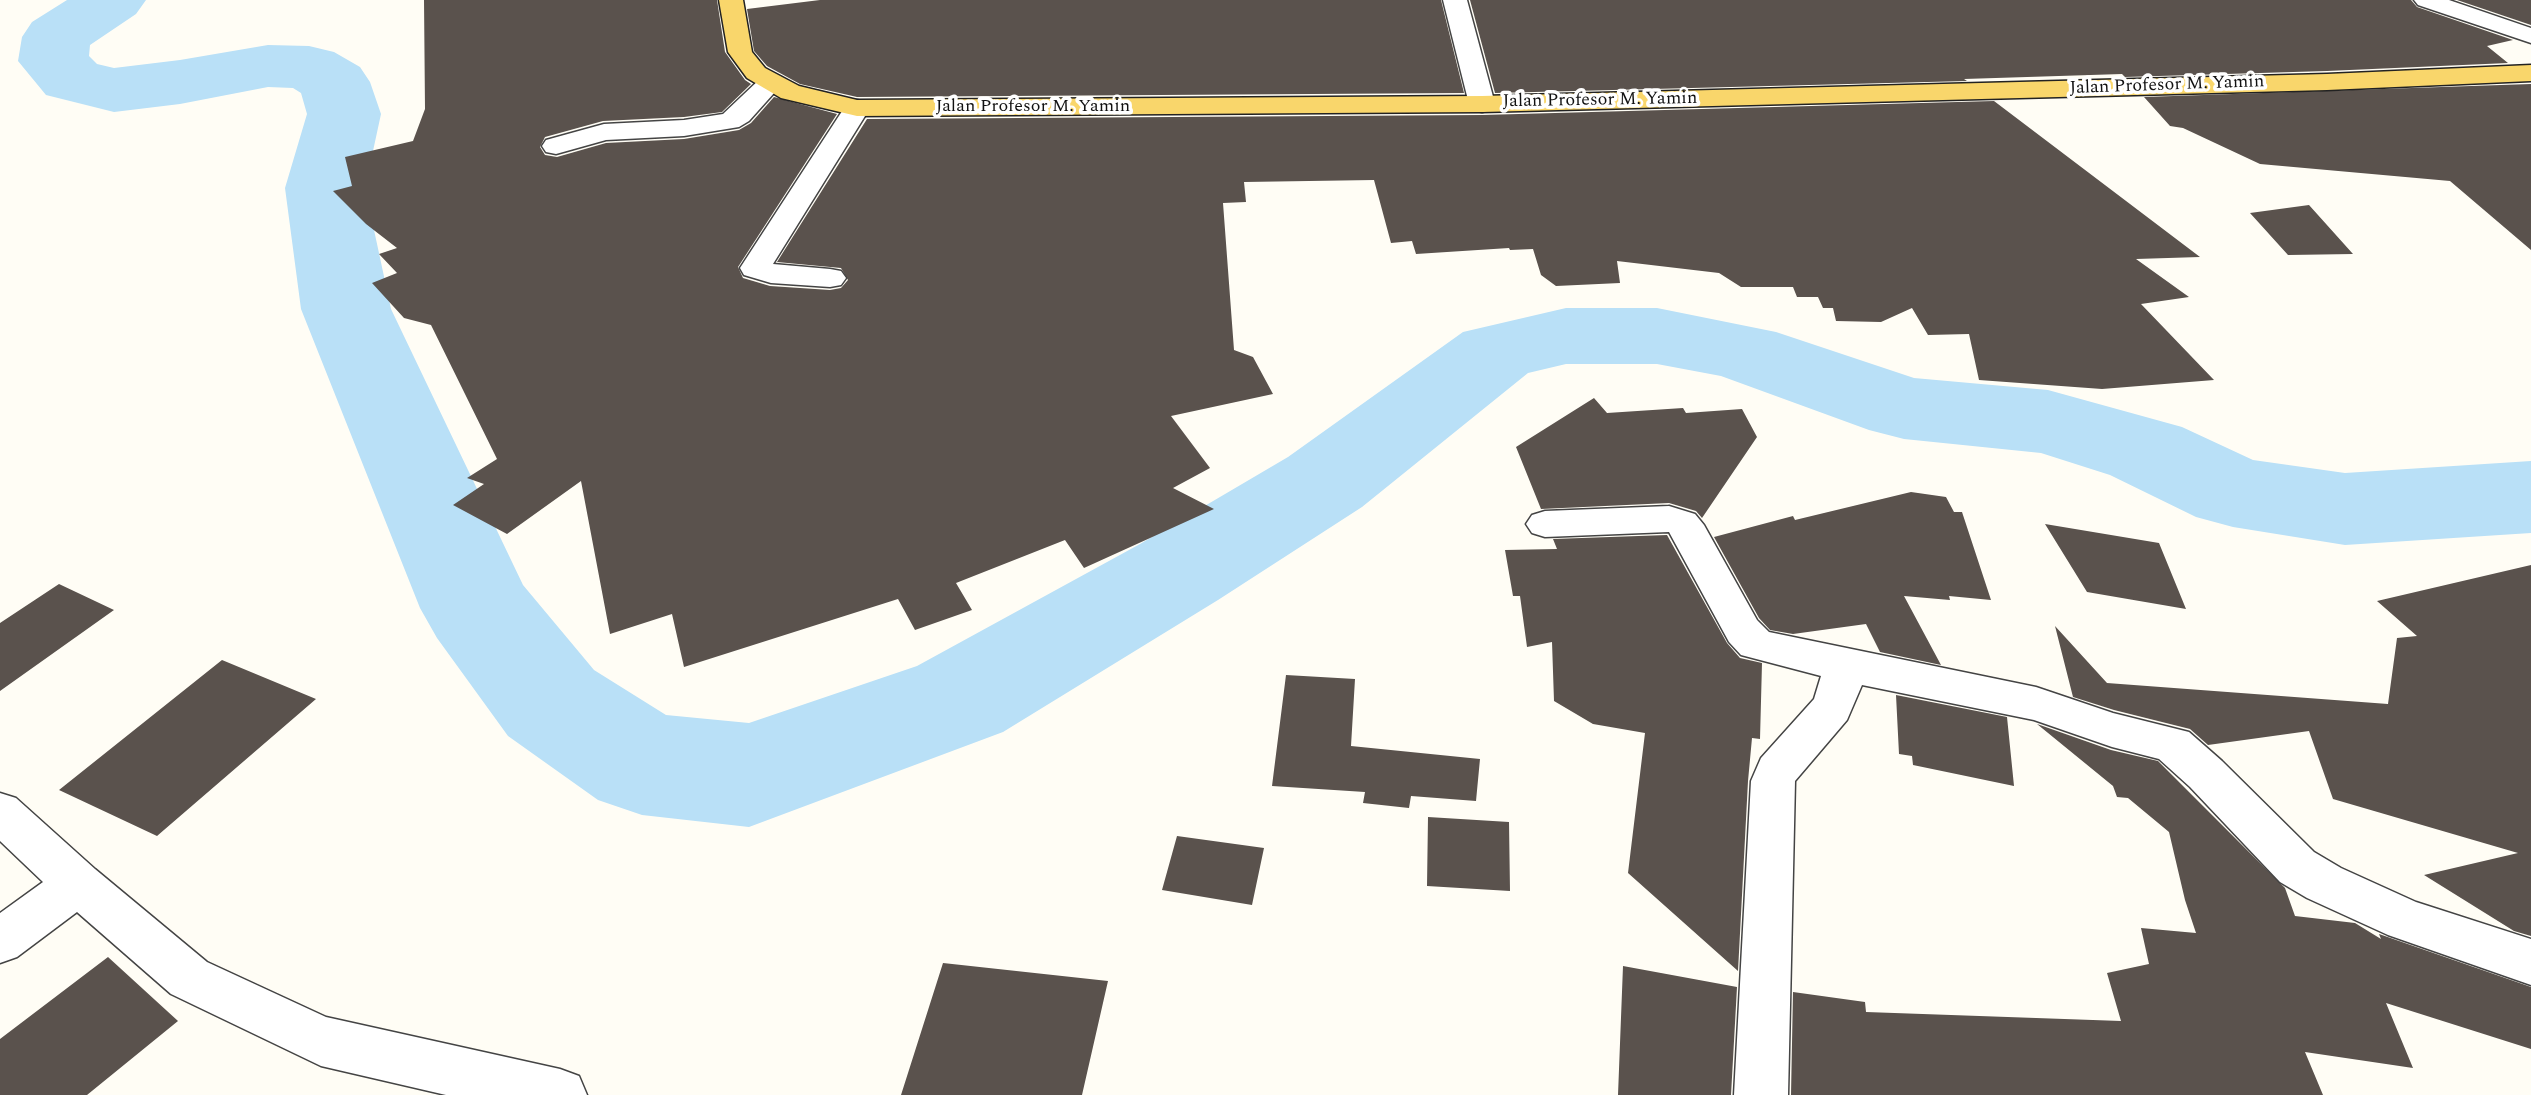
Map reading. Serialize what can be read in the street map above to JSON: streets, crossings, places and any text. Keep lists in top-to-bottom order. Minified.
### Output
{"streets":{"main road":["Jalan Profesor M. Yamin"]}}
